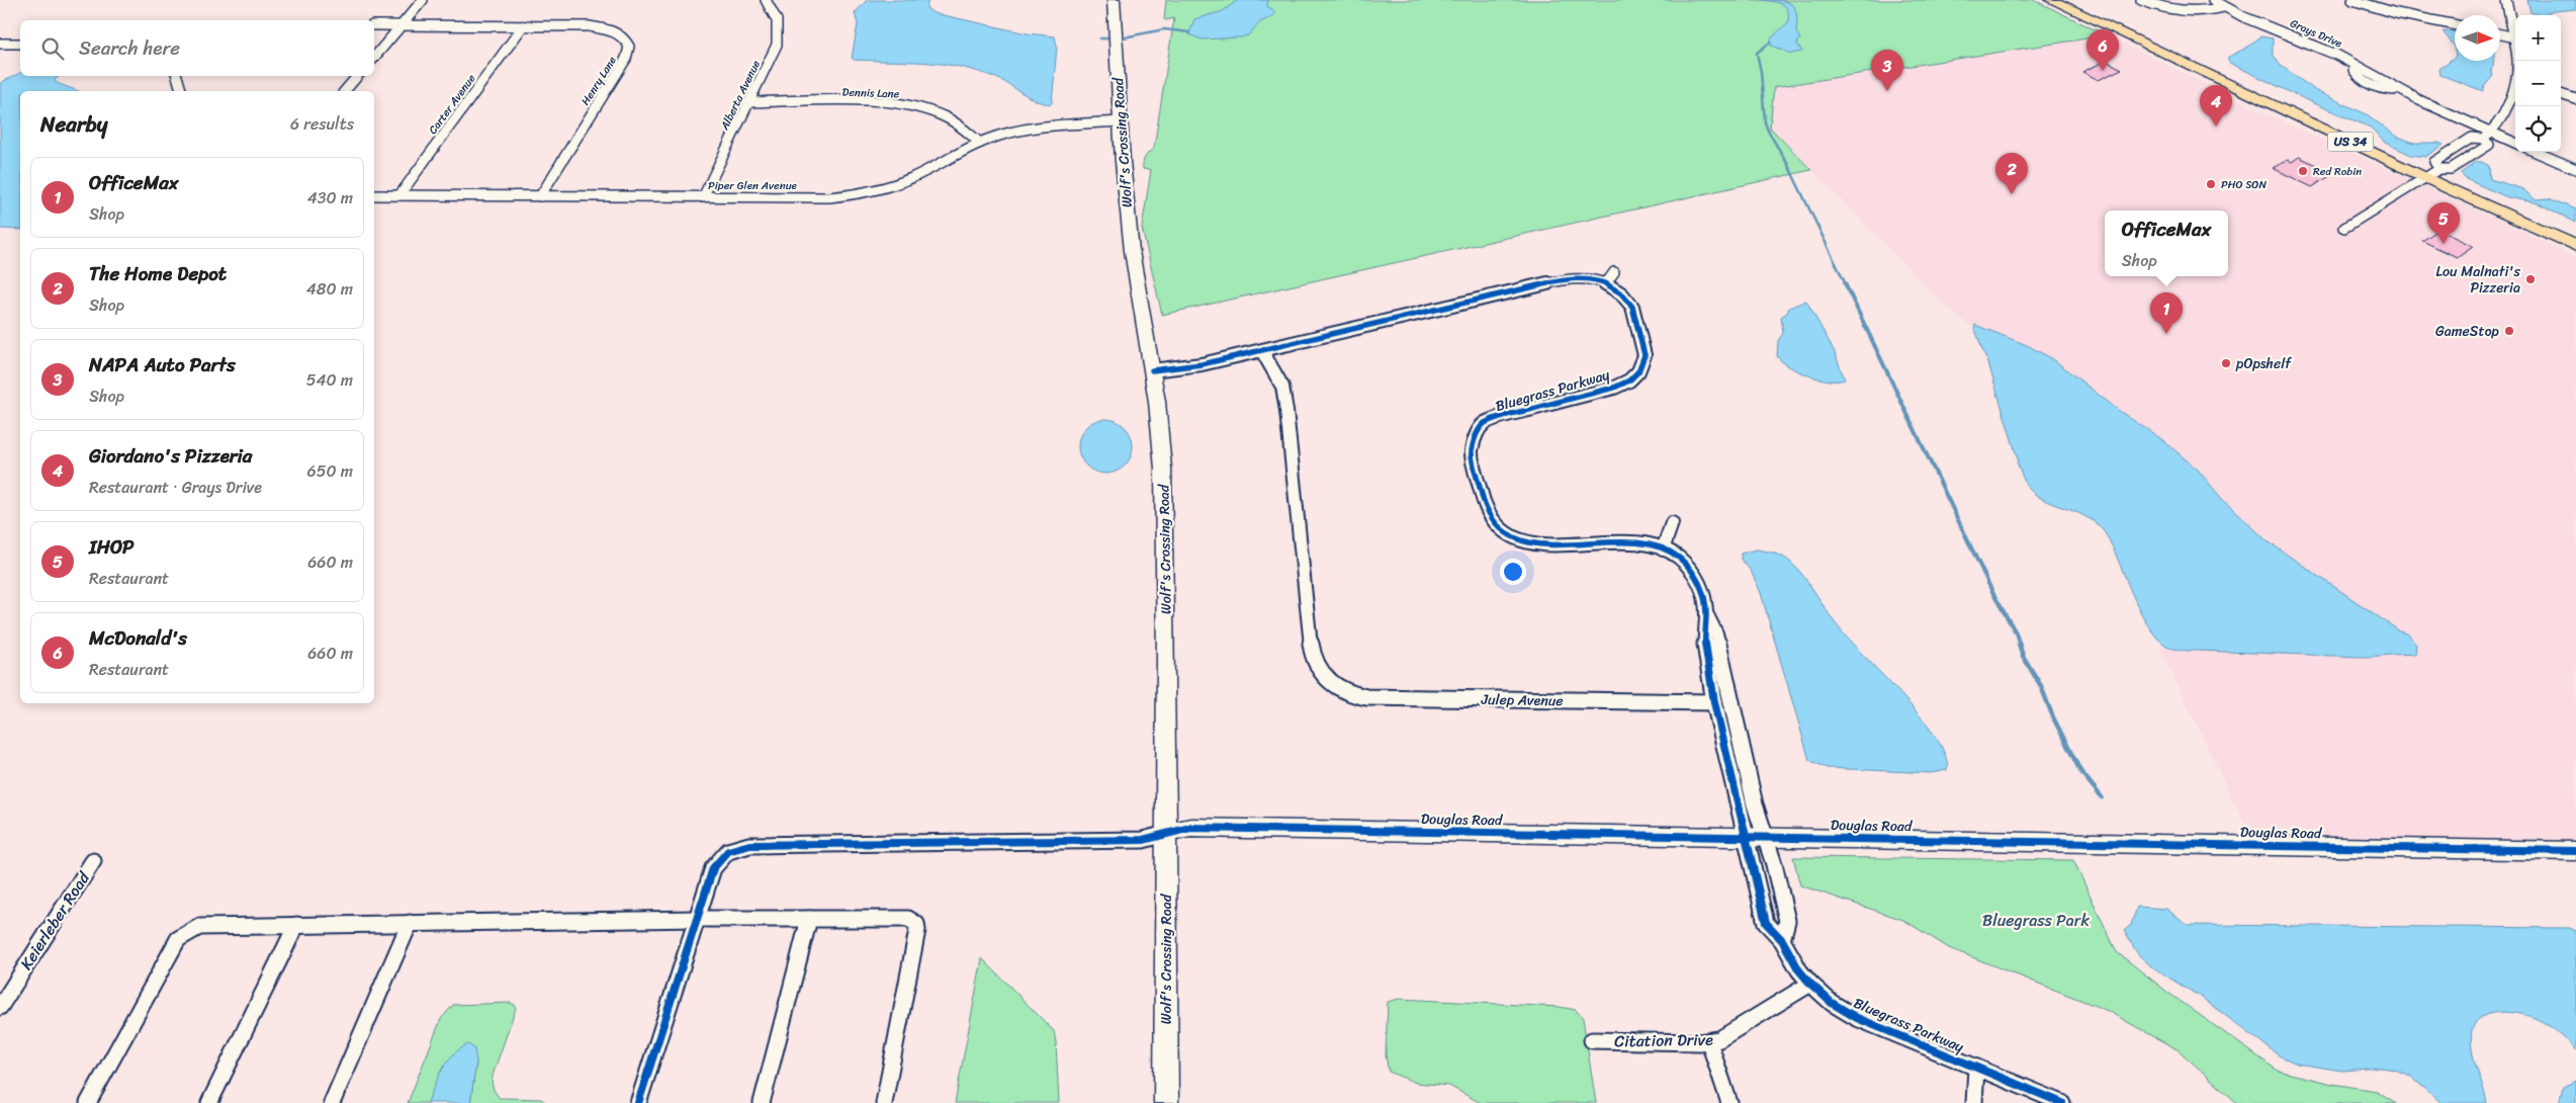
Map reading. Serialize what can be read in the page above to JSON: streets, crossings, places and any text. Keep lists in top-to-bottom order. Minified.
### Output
{"streets":{"main road":["US 34","Wolf's Crossing Road","Douglas Road"],"street":["Grays Drive","Henry Lane","Dennis Lane","Alberta Avenue","Carter Avenue","Piper Glen Avenue","Bluegrass Parkway","Julep Avenue","Keierleber Road","Citation Drive"]},"crossings":[["Henry Lane","Carter Avenue"],["Henry Lane","Piper Glen Avenue"],["Dennis Lane","Alberta Avenue"],["Dennis Lane","Piper Glen Avenue"],["Alberta Avenue","Piper Glen Avenue"],["Carter Avenue","Piper Glen Avenue"],["Wolf's Crossing Road","Piper Glen Avenue"],["Wolf's Crossing Road","Bluegrass Parkway"],["Wolf's Crossing Road","Douglas Road"],["Bluegrass Parkway","Julep Avenue"],["Bluegrass Parkway","Douglas Road"],["Bluegrass Parkway","Citation Drive"]],"parks":["Bluegrass Park"],"places":["Red Robin","PHO SON","Lou Malnati's Pizzeria","GameStop","pOpshelf"],"north":"right","page":{"map_buttons":["+","−"],"search":"Search here","pins":["6","3","4","2","5","1"],"heading":["Nearby","6 results"],"list":[{"mark":"1","name":"OfficeMax","note":"Shop","value":"430 m"},{"mark":"2","name":"The Home Depot","note":"Shop","value":"480 m"},{"mark":"3","name":"NAPA Auto Parts","note":"Shop","value":"540 m"},{"mark":"4","name":"Giordano's Pizzeria","note":"Restaurant · Grays Drive","value":"650 m"},{"mark":"5","name":"IHOP","note":"Restaurant","value":"660 m"},{"mark":"6","name":"McDonald's","note":"Restaurant","value":"660 m"}],"popup":["OfficeMax","Shop"]}}
